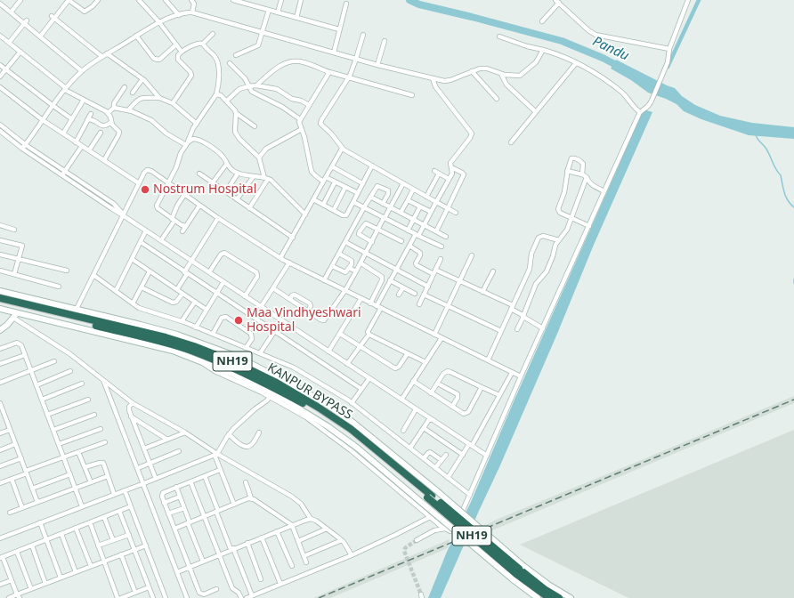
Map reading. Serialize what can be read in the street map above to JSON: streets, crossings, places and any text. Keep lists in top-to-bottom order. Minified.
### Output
{"streets":{"highway":["NH19","KANPUR BYPASS"]},"water":["Pandu"],"places":["Nostrum Hospital","Maa Vindhyeshwari Hospital"]}
